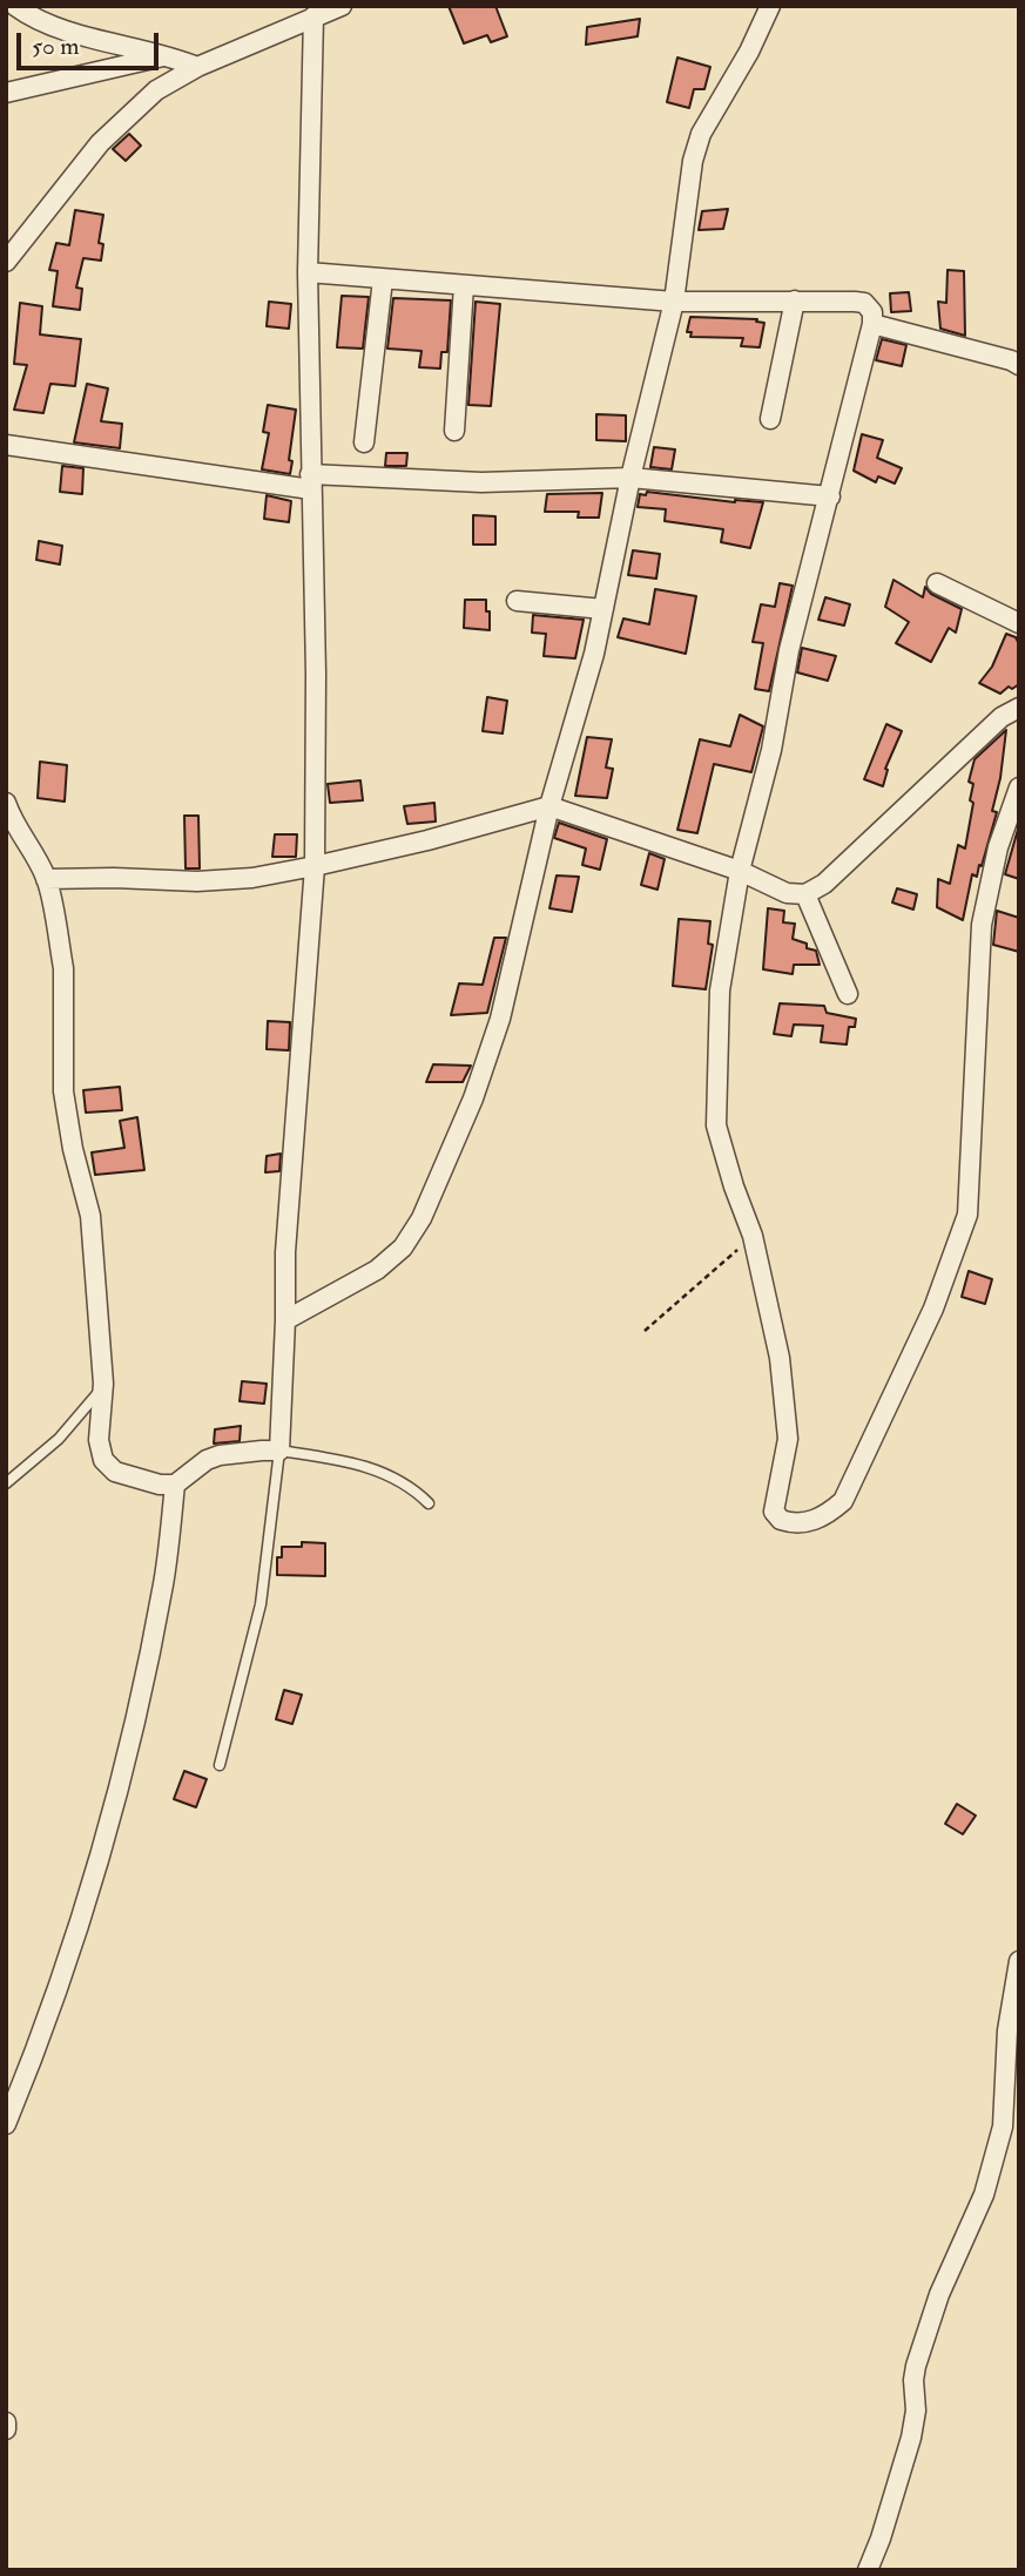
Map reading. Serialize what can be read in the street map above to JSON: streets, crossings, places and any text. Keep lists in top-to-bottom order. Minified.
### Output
{"scale_bar":"50 m"}
